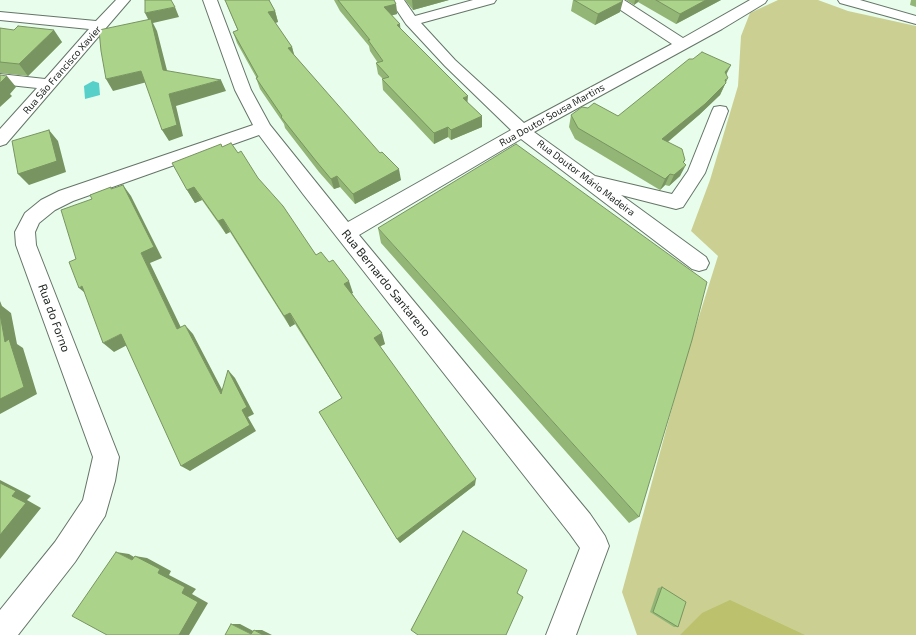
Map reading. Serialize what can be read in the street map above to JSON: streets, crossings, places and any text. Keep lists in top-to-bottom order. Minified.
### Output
{"streets":{"street":["Rua São Francisco Xavier","Rua Doutor Sousa Martins","Rua Doutor Mário Madeira","Rua Bernardo Santareno","Rua do Forno"]},"crossings":[["Rua Doutor Sousa Martins","Rua Doutor Mário Madeira"],["Rua Doutor Sousa Martins","Rua Bernardo Santareno"],["Rua Bernardo Santareno","Rua do Forno"]]}
